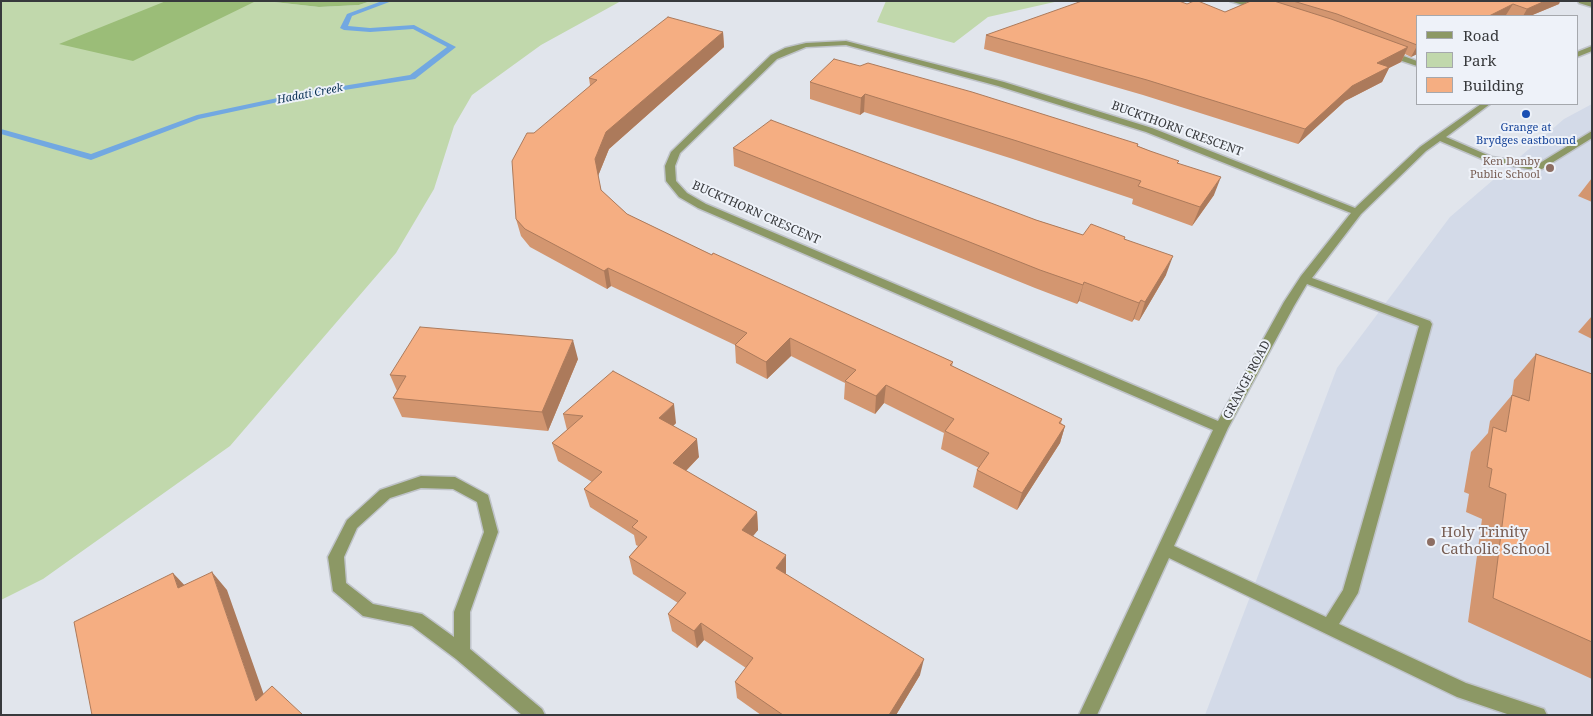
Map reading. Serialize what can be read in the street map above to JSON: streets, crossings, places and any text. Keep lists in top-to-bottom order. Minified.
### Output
{"streets":{"street":["BUCKTHORN CRESCENT","GRANGE ROAD"]},"crossings":[["BUCKTHORN CRESCENT","GRANGE ROAD"]],"water":["Hadati Creek"],"places":["Grange at Brydges eastbound","Ken Danby Public School","Holy Trinity Catholic School"],"legend":["Road","Park","Building"]}
